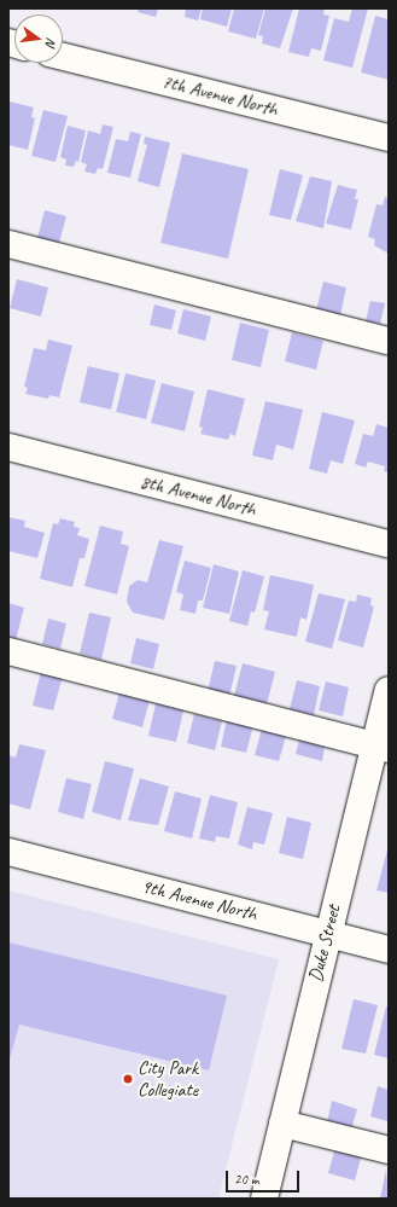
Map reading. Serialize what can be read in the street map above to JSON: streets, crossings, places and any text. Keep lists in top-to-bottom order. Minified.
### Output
{"streets":{"street":["7th Avenue North","8th Avenue North","9th Avenue North","Duke Street"]},"crossings":[["9th Avenue North","Duke Street"]],"places":["City Park Collegiate"],"scale_bar":"20 m","north":"right"}
